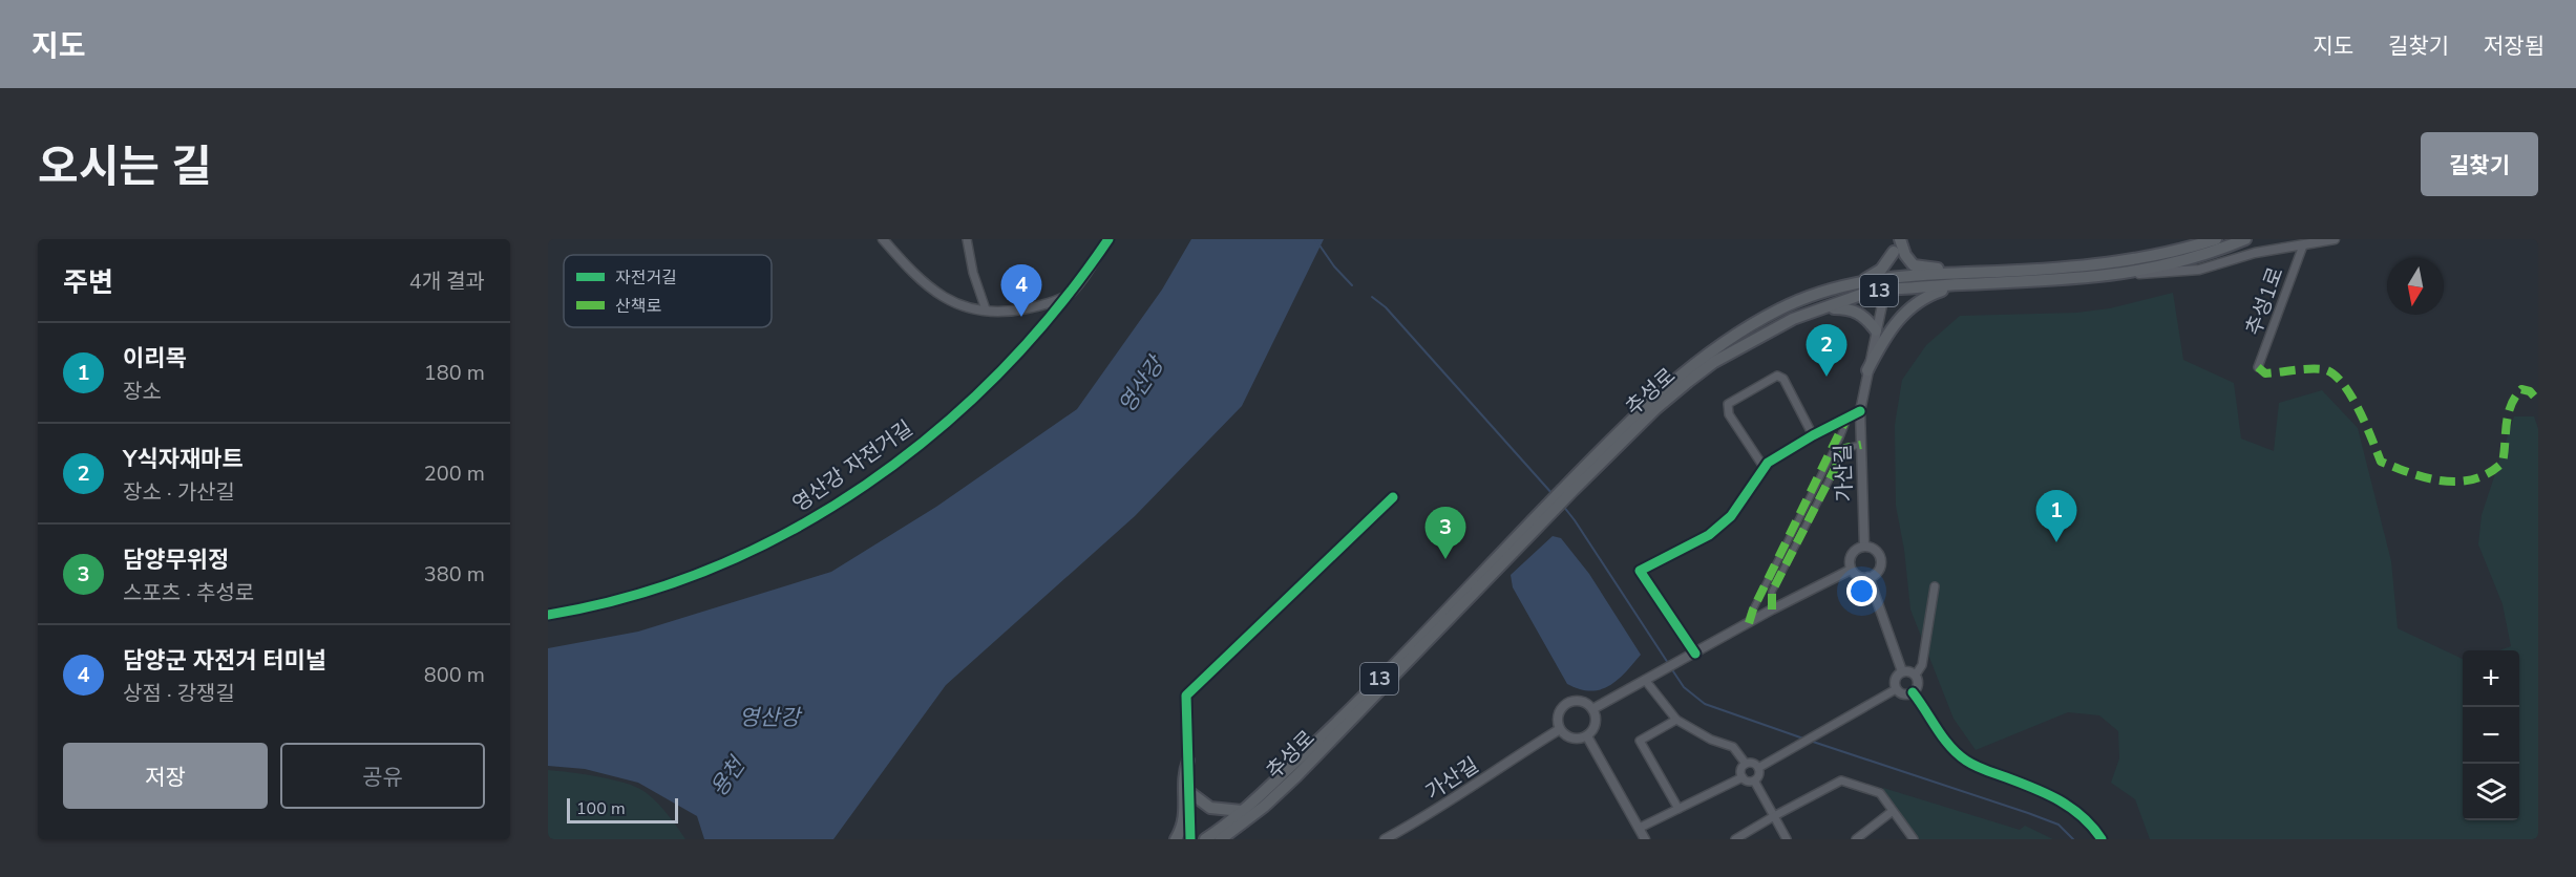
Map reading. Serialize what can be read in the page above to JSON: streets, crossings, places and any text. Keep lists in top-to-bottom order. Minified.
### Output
{"streets":{"main road":["13","추성로"],"street":["추성1로","가산길"],"cycle path":["영산강 자전거길"]},"crossings":[["추성1로","추성로"],["추성로","가산길"]],"water":["영산강","용천"],"legend":["자전거길","산책로"],"scale_bar":"100 m","north":"bottom","page":{"header":"지도","nav":["지도","길찾기","저장됨"],"title":"오시는 길","buttons":["길찾기",["저장","공유"]],"heading":["주변","4개 결과"],"pins":["4","2","1","3"],"list":[{"mark":"1","name":"이리목","note":"장소","value":"180 m"},{"mark":"2","name":"Y식자재마트","note":"장소 · 가산길","value":"200 m"},{"mark":"3","name":"담양무위정","note":"스포츠 · 추성로","value":"380 m"},{"mark":"4","name":"담양군 자전거 터미널","note":"상점 · 강쟁길","value":"800 m"}],"map_buttons":["+","−"],"scale":"100 m"}}
